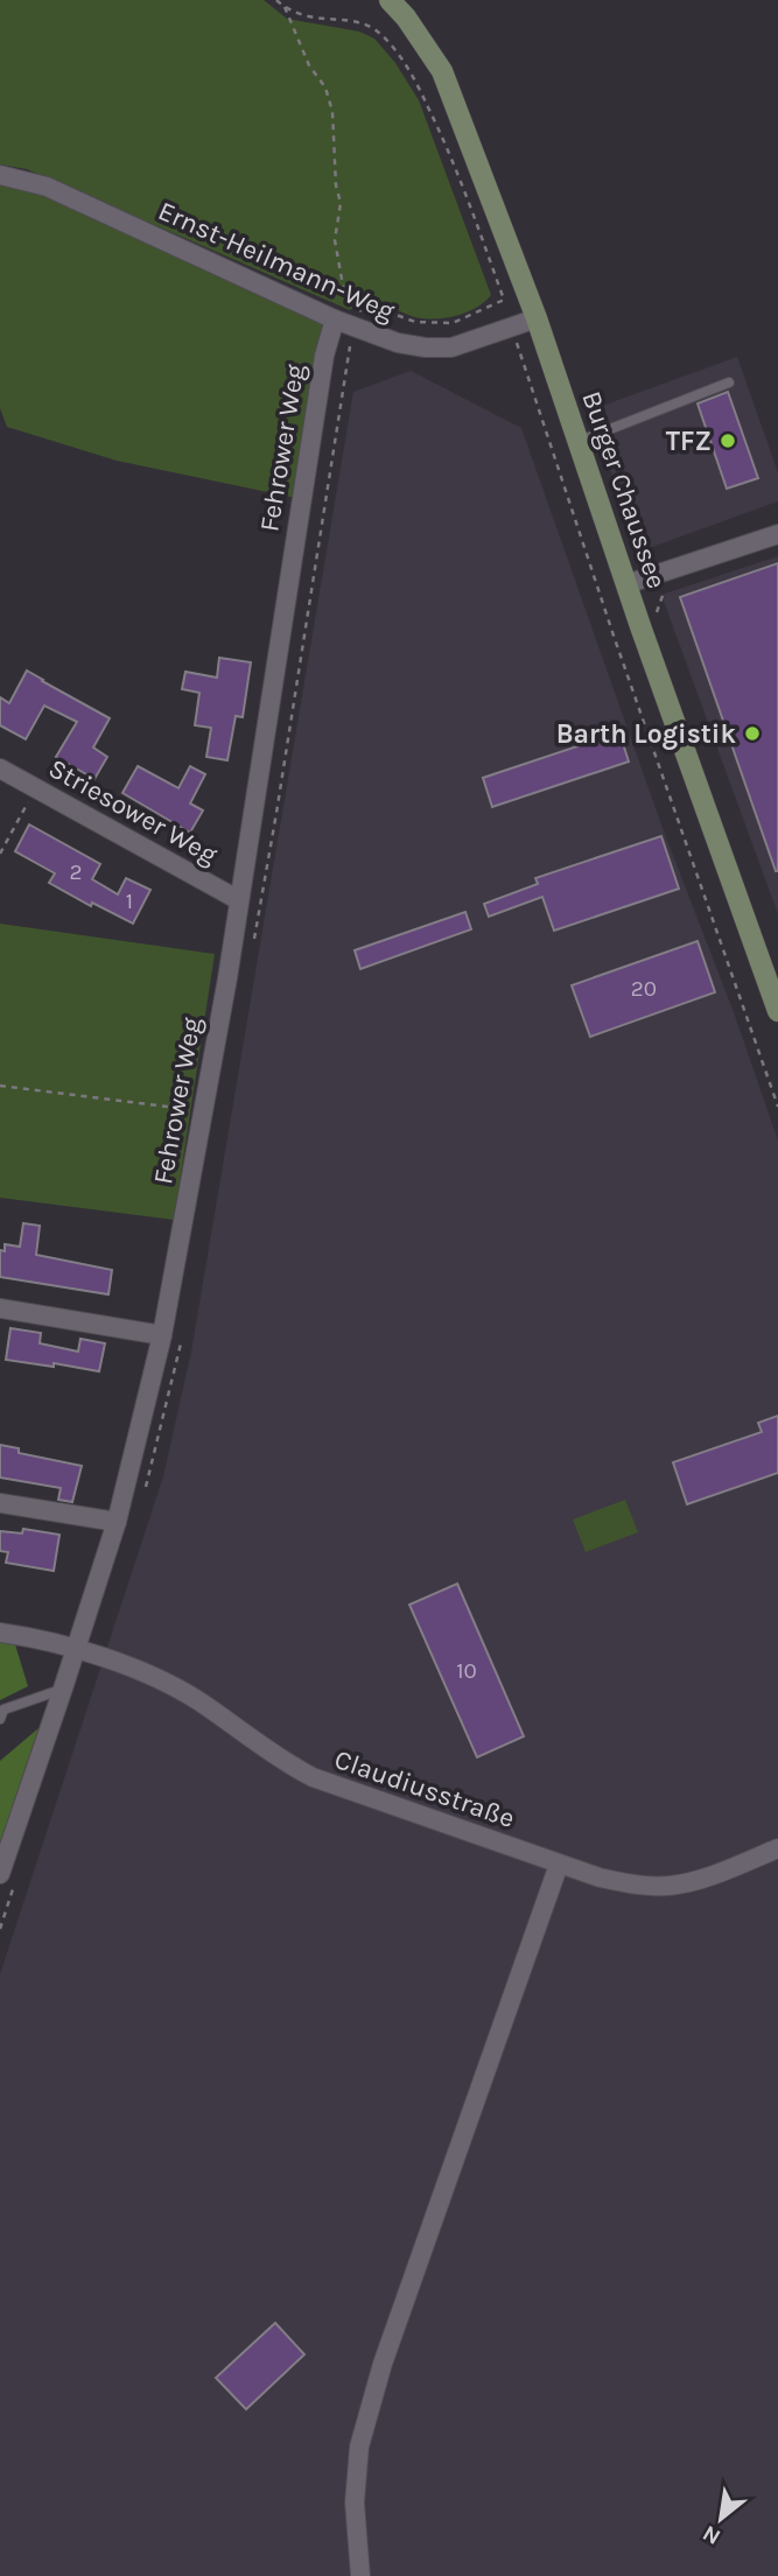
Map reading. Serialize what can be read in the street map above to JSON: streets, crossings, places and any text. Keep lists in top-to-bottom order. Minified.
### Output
{"streets":{"main road":["Burger Chaussee"],"street":["Ernst-Heilmann-Weg","Fehrower Weg","Striesower Weg","Claudiusstraße"]},"crossings":[["Ernst-Heilmann-Weg","Fehrower Weg"],["Ernst-Heilmann-Weg","Burger Chaussee"],["Fehrower Weg","Striesower Weg"],["Fehrower Weg","Claudiusstraße"]],"places":["TFZ","Barth Logistik"],"house_numbers":["2","1","20","10"],"north":"bottom left"}
